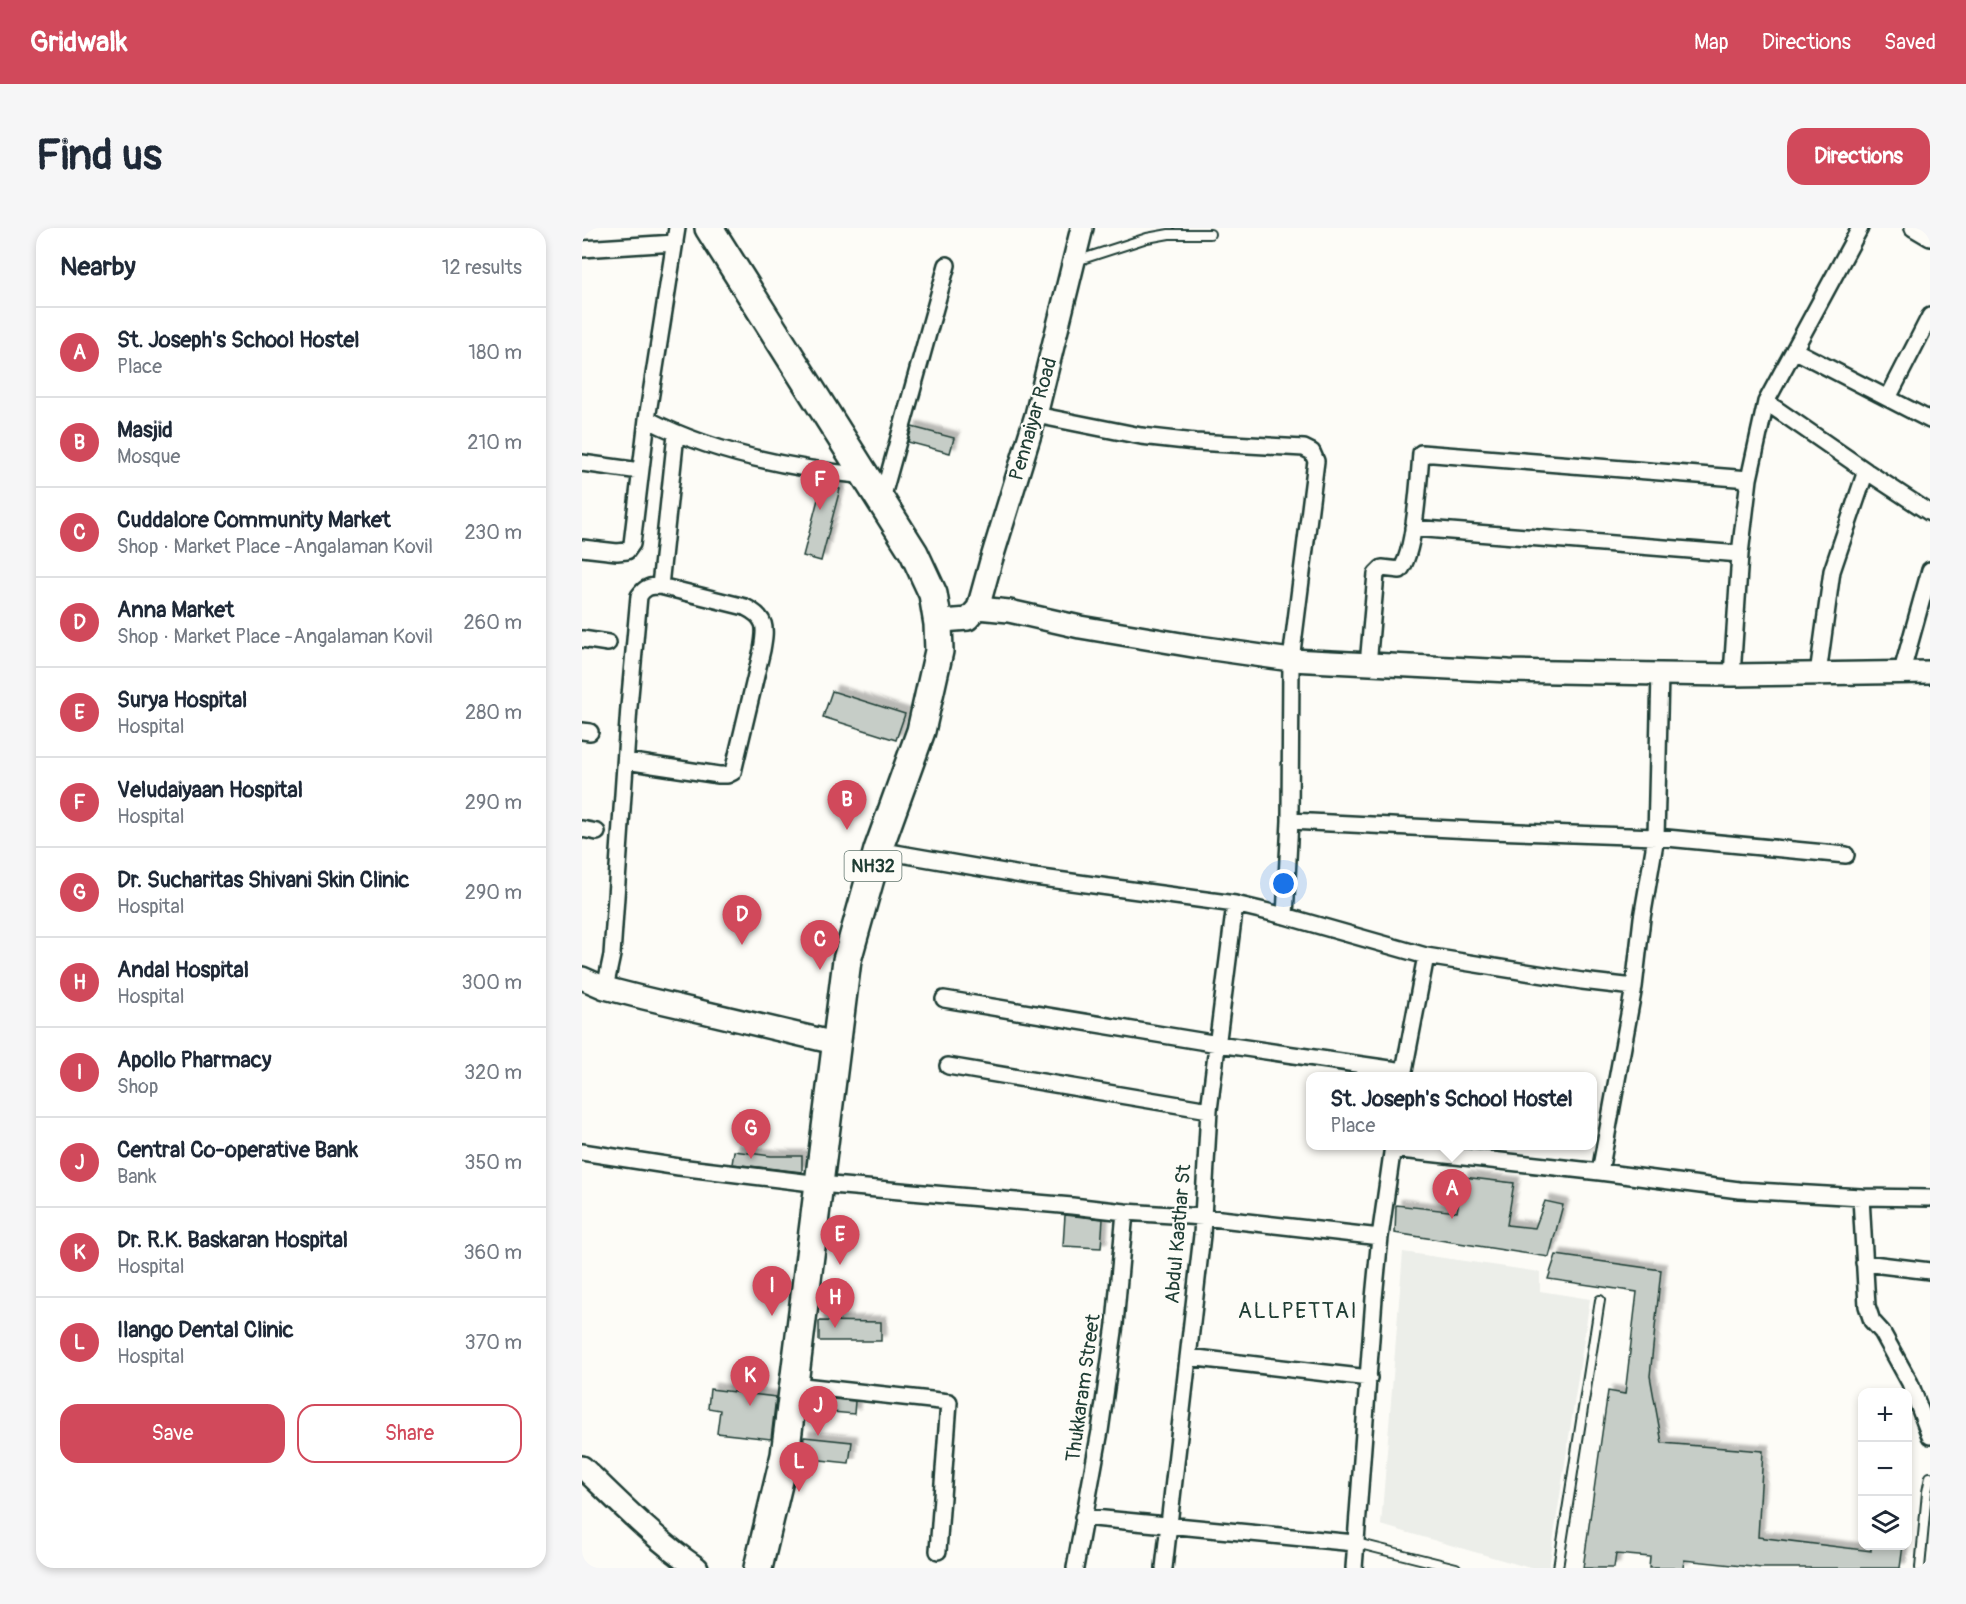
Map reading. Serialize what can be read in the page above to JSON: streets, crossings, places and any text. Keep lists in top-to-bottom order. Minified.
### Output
{"streets":{"highway":["NH32"],"street":["Pennaiyar Road","Abdul Kaathar St","Thukkaram Street"]},"districts":["ALLPETTAI"],"page":{"header":"Gridwalk","nav":["Map","Directions","Saved"],"buttons":["Directions",["Save","Share"]],"title":"Find us","heading":["Nearby","12 results"],"list":[{"mark":"A","name":"St. Joseph's School Hostel","note":"Place","value":"180 m"},{"mark":"B","name":"Masjid","note":"Mosque","value":"210 m"},{"mark":"C","name":"Cuddalore Community Market","note":"Shop · Market Place -Angalaman Kovil","value":"230 m"},{"mark":"D","name":"Anna Market","note":"Shop · Market Place -Angalaman Kovil","value":"260 m"},{"mark":"E","name":"Surya Hospital","note":"Hospital","value":"280 m"},{"mark":"F","name":"Veludaiyaan Hospital","note":"Hospital","value":"290 m"},{"mark":"G","name":"Dr. Sucharitas Shivani Skin Clinic","note":"Hospital","value":"290 m"},{"mark":"H","name":"Andal Hospital","note":"Hospital","value":"300 m"},{"mark":"I","name":"Apollo Pharmacy","note":"Shop","value":"320 m"},{"mark":"J","name":"Central Co-operative Bank","note":"Bank","value":"350 m"},{"mark":"K","name":"Dr. R.K. Baskaran Hospital","note":"Hospital","value":"360 m"},{"mark":"L","name":"Ilango Dental Clinic","note":"Hospital","value":"370 m"}],"pins":["F","B","D","C","G","A","E","I","H","K","J","L"],"popup":["St. Joseph's School Hostel","Place"],"map_buttons":["+","−"]}}
